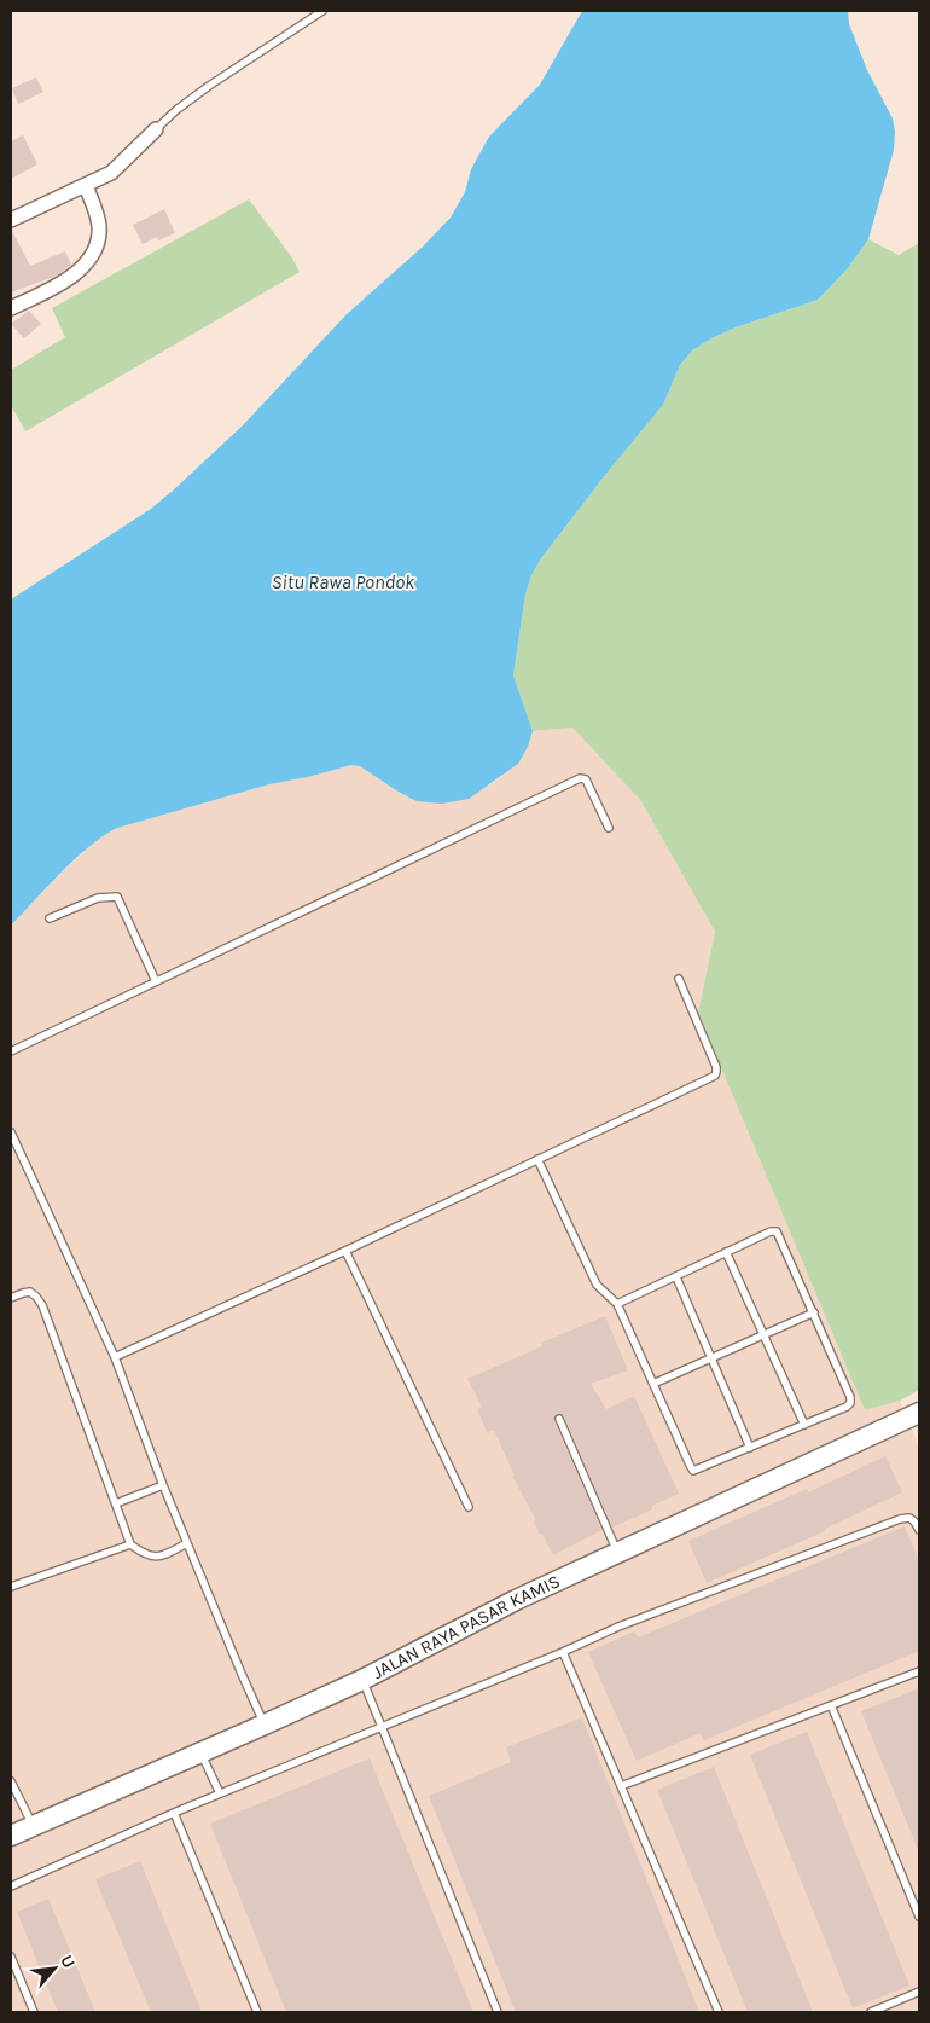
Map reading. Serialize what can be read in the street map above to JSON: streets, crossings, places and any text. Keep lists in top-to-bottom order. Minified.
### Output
{"streets":{"main road":["JALAN RAYA PASAR KAMIS"]},"water":["Situ Rawa Pondok"],"north":"top right"}
